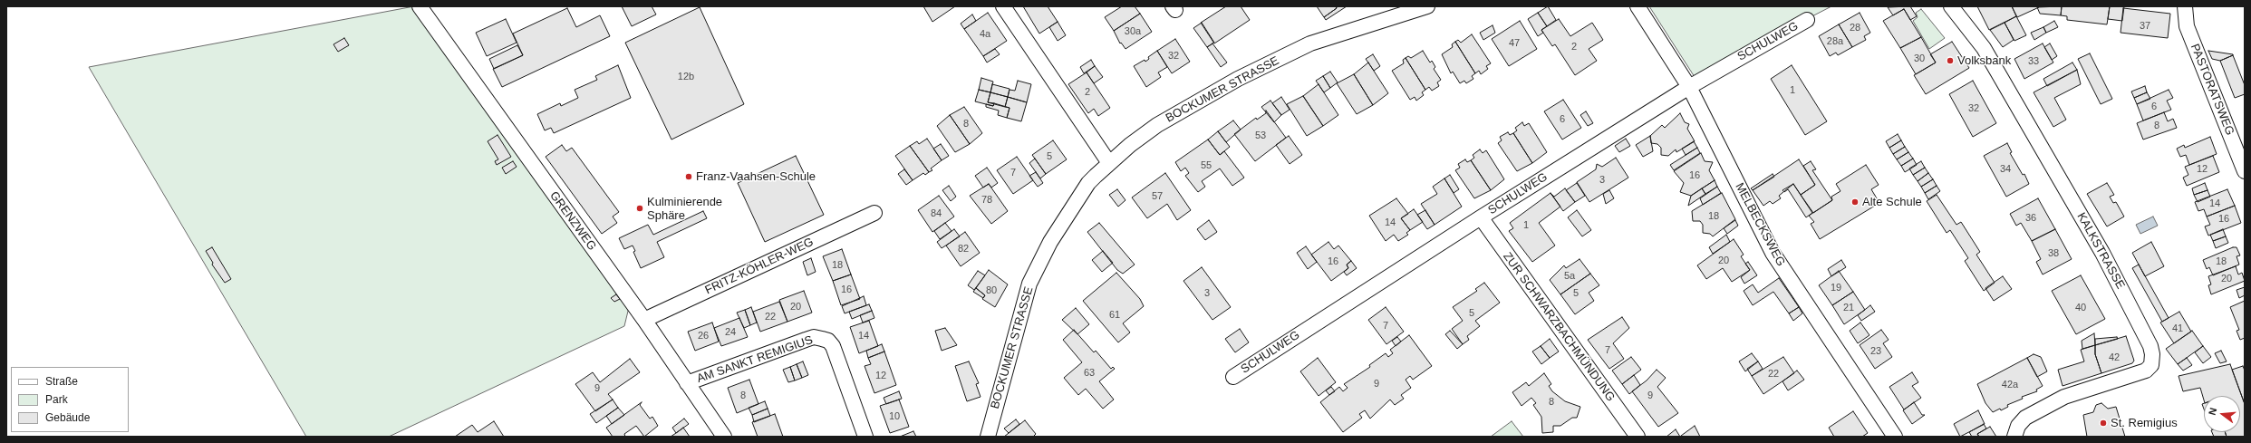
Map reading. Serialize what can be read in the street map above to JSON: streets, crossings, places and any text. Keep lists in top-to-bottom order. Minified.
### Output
{"streets":{"street":["SCHULWEG","BOCKUMER STRASSE","PASTORATSWEG","GRENZWEG","MELBECKSWEG","KALKSTRASSE","FRITZ-KÖHLER-WEG","ZUR SCHWARZBACHMÜNDUNG","AM SANKT REMIGIUS"]},"crossings":[["SCHULWEG","MELBECKSWEG"],["SCHULWEG","ZUR SCHWARZBACHMÜNDUNG"],["GRENZWEG","FRITZ-KÖHLER-WEG"],["GRENZWEG","AM SANKT REMIGIUS"]],"places":["Volksbank","Franz-Vaahsen-Schule","Alte Schule","Kulminierende Sphäre","St. Remigius"],"house_numbers":["37","28","30a","4a","28a","47","2","32","30","33","12b","1","2","6","32","6","8","8","53","5","55","34","12","7","16","3","57","78","14","84","18","36","16","14","1","82","38","20","16","18","18","5a","20","19","16","80","3","5","20","21","40","5","61","22","7","41","24","26","14","7","23","42","63","22","12","9","42a","9","8","9","8","10"],"legend":["Straße","Park","Gebäude"],"north":"left"}
